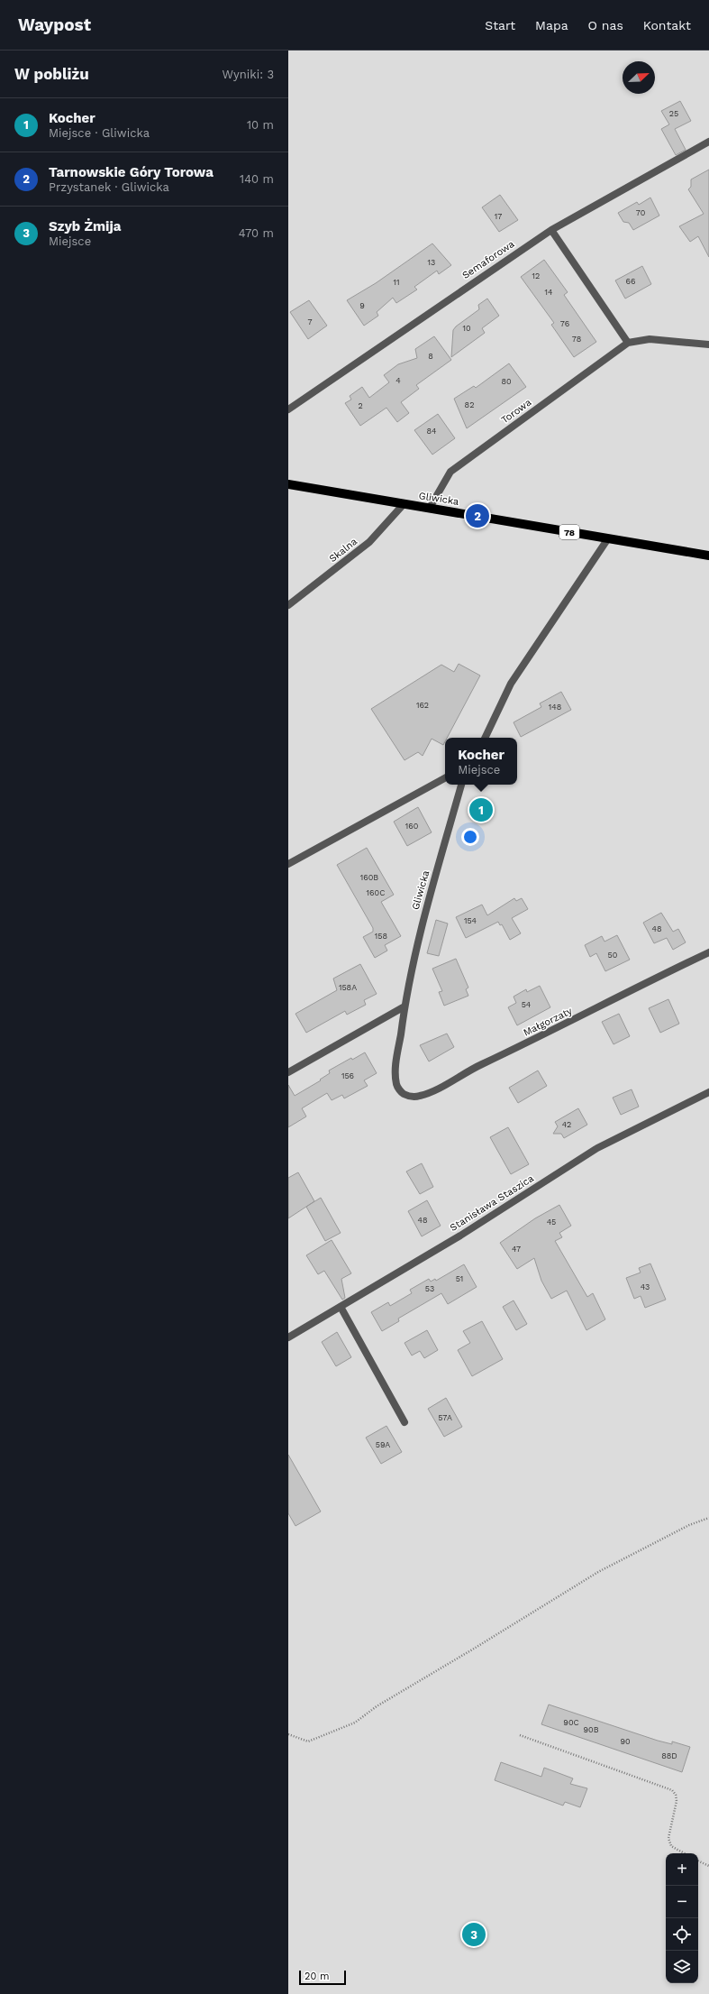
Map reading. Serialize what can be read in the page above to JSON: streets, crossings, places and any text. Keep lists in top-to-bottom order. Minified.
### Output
{"streets":{"main road":["Gliwicka","78"],"street":["Semaforowa","Torowa","Skalna","Małgorzaty","Stanisława Staszica"]},"crossings":[["Torowa","Gliwicka"],["Gliwicka","Skalna"],["Gliwicka","Małgorzaty"]],"house_numbers":["25","70","17","13","12","66","11","14","9","7","76","10","78","8","4","80","82","2","84","162","148","160","160B","160C","154","48","158","50","158A","54","156","42","48","45","47","51","43","53","57A","59A","90C","90B","90","88D"],"scale_bar":"20 m","north":"top right","page":{"header":"Waypost","nav":["Start","Mapa","O nas","Kontakt"],"heading":["W pobliżu","Wyniki: 3"],"list":[{"mark":"1","name":"Kocher","note":"Miejsce · Gliwicka","value":"10 m"},{"mark":"2","name":"Tarnowskie Góry Torowa","note":"Przystanek · Gliwicka","value":"140 m"},{"mark":"3","name":"Szyb Żmija","note":"Miejsce","value":"470 m"}],"pins":["2","1","3"],"popup":["Kocher","Miejsce"],"map_buttons":["+","−"],"scale":"20 m"}}
